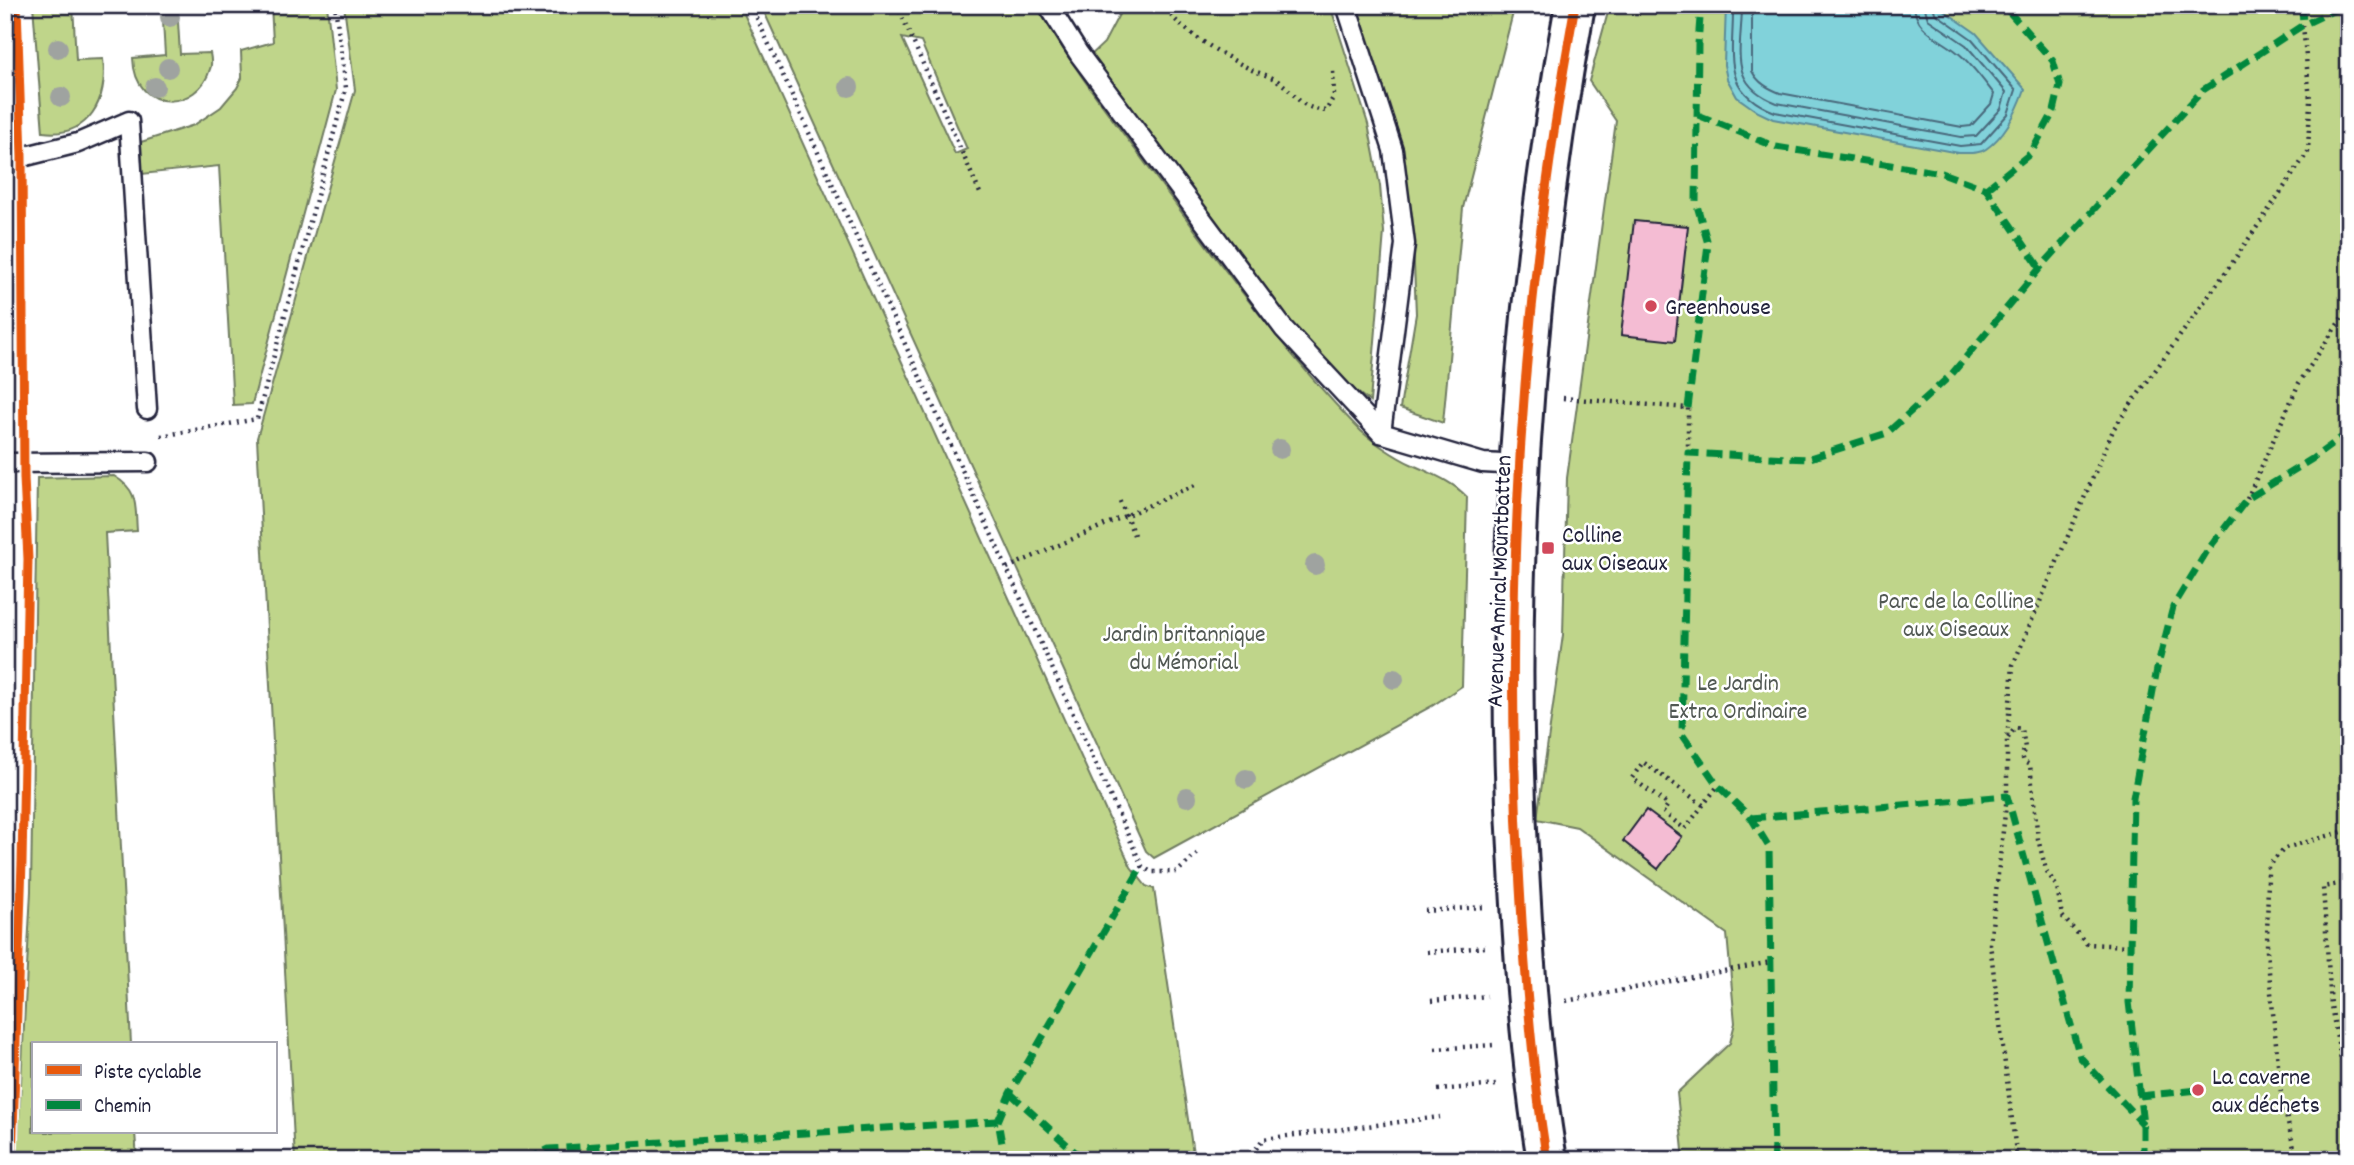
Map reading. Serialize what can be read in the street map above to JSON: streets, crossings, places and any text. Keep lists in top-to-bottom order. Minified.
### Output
{"streets":{"street":["Avenue Amiral Mountbatten"]},"parks":["Parc de la Colline aux Oiseaux","Jardin britannique du Mémorial","Le Jardin Extra Ordinaire"],"places":{"other":["Greenhouse","La caverne aux déchets"],"transit":["Colline aux Oiseaux"]},"legend":["Piste cyclable","Chemin"]}
